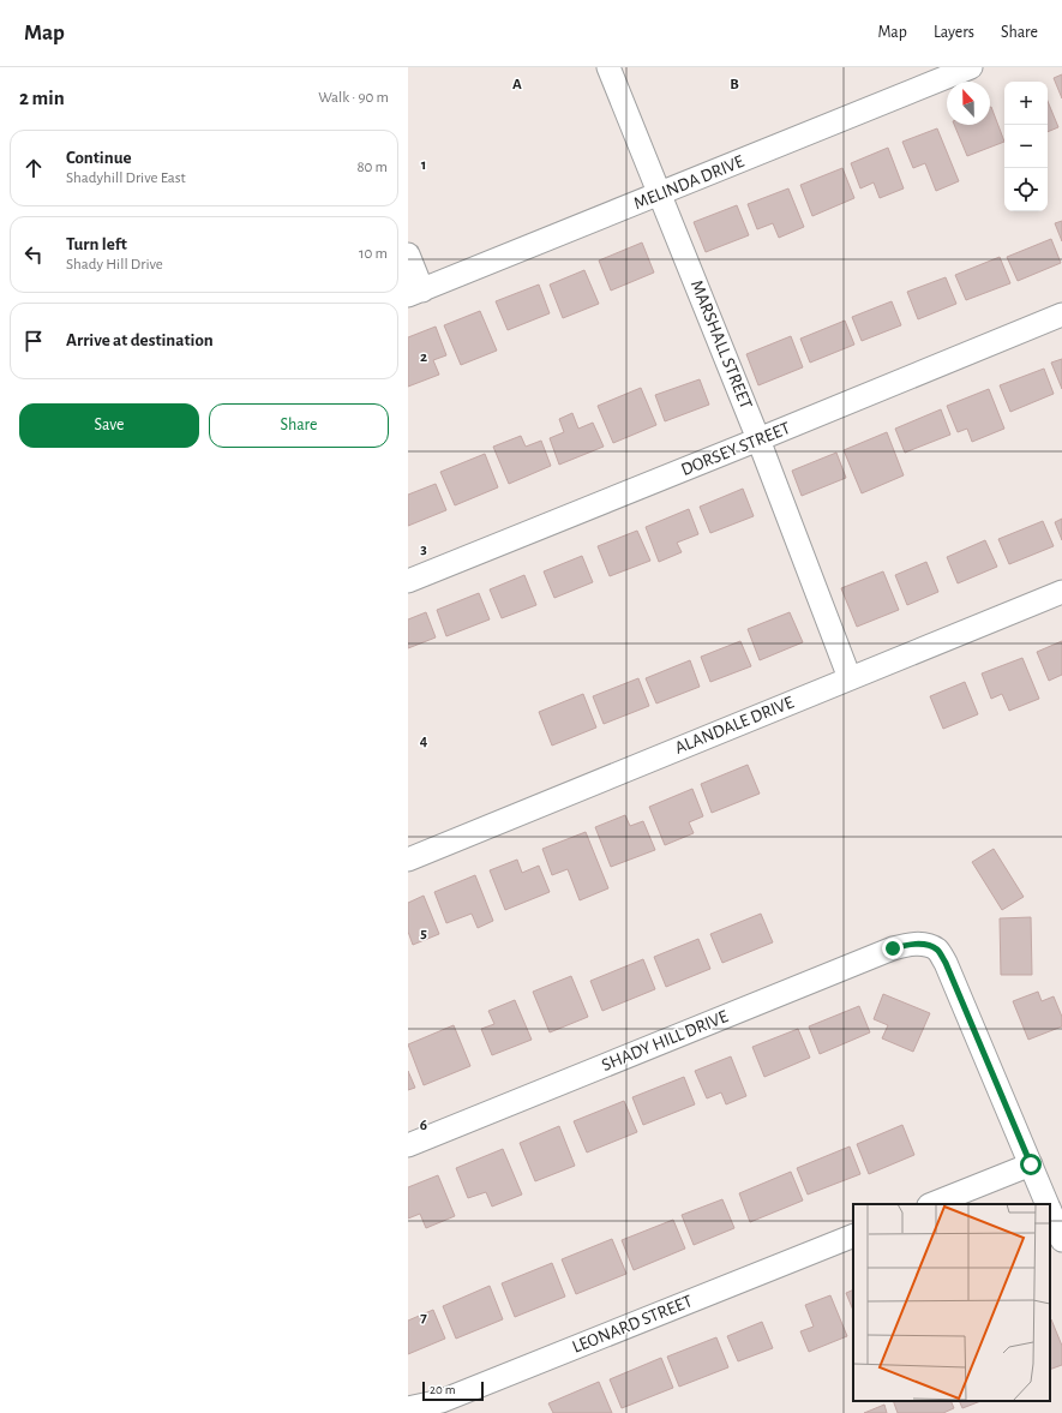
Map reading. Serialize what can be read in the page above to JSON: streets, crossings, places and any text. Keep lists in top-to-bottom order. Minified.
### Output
{"streets":{"street":["MELINDA DRIVE","MARSHALL STREET","DORSEY STREET","ALANDALE DRIVE","SHADY HILL DRIVE","LEONARD STREET"]},"crossings":[["MELINDA DRIVE","MARSHALL STREET"],["MARSHALL STREET","DORSEY STREET"],["MARSHALL STREET","ALANDALE DRIVE"]],"scale_bar":"20 m","north":"top","page":{"header":"Map","nav":["Map","Layers","Share"],"heading":["2 min","Walk · 90 m"],"map_buttons":["+","−"],"list":[["Continue","Shadyhill Drive East","80 m"],["Turn left","Shady Hill Drive","10 m"],"Arrive at destination"],"buttons":["Save","Share"],"scale":"20 m"},"grid":{"columns":["A","B"],"rows":["1","2","3","4","5","6","7"]}}
